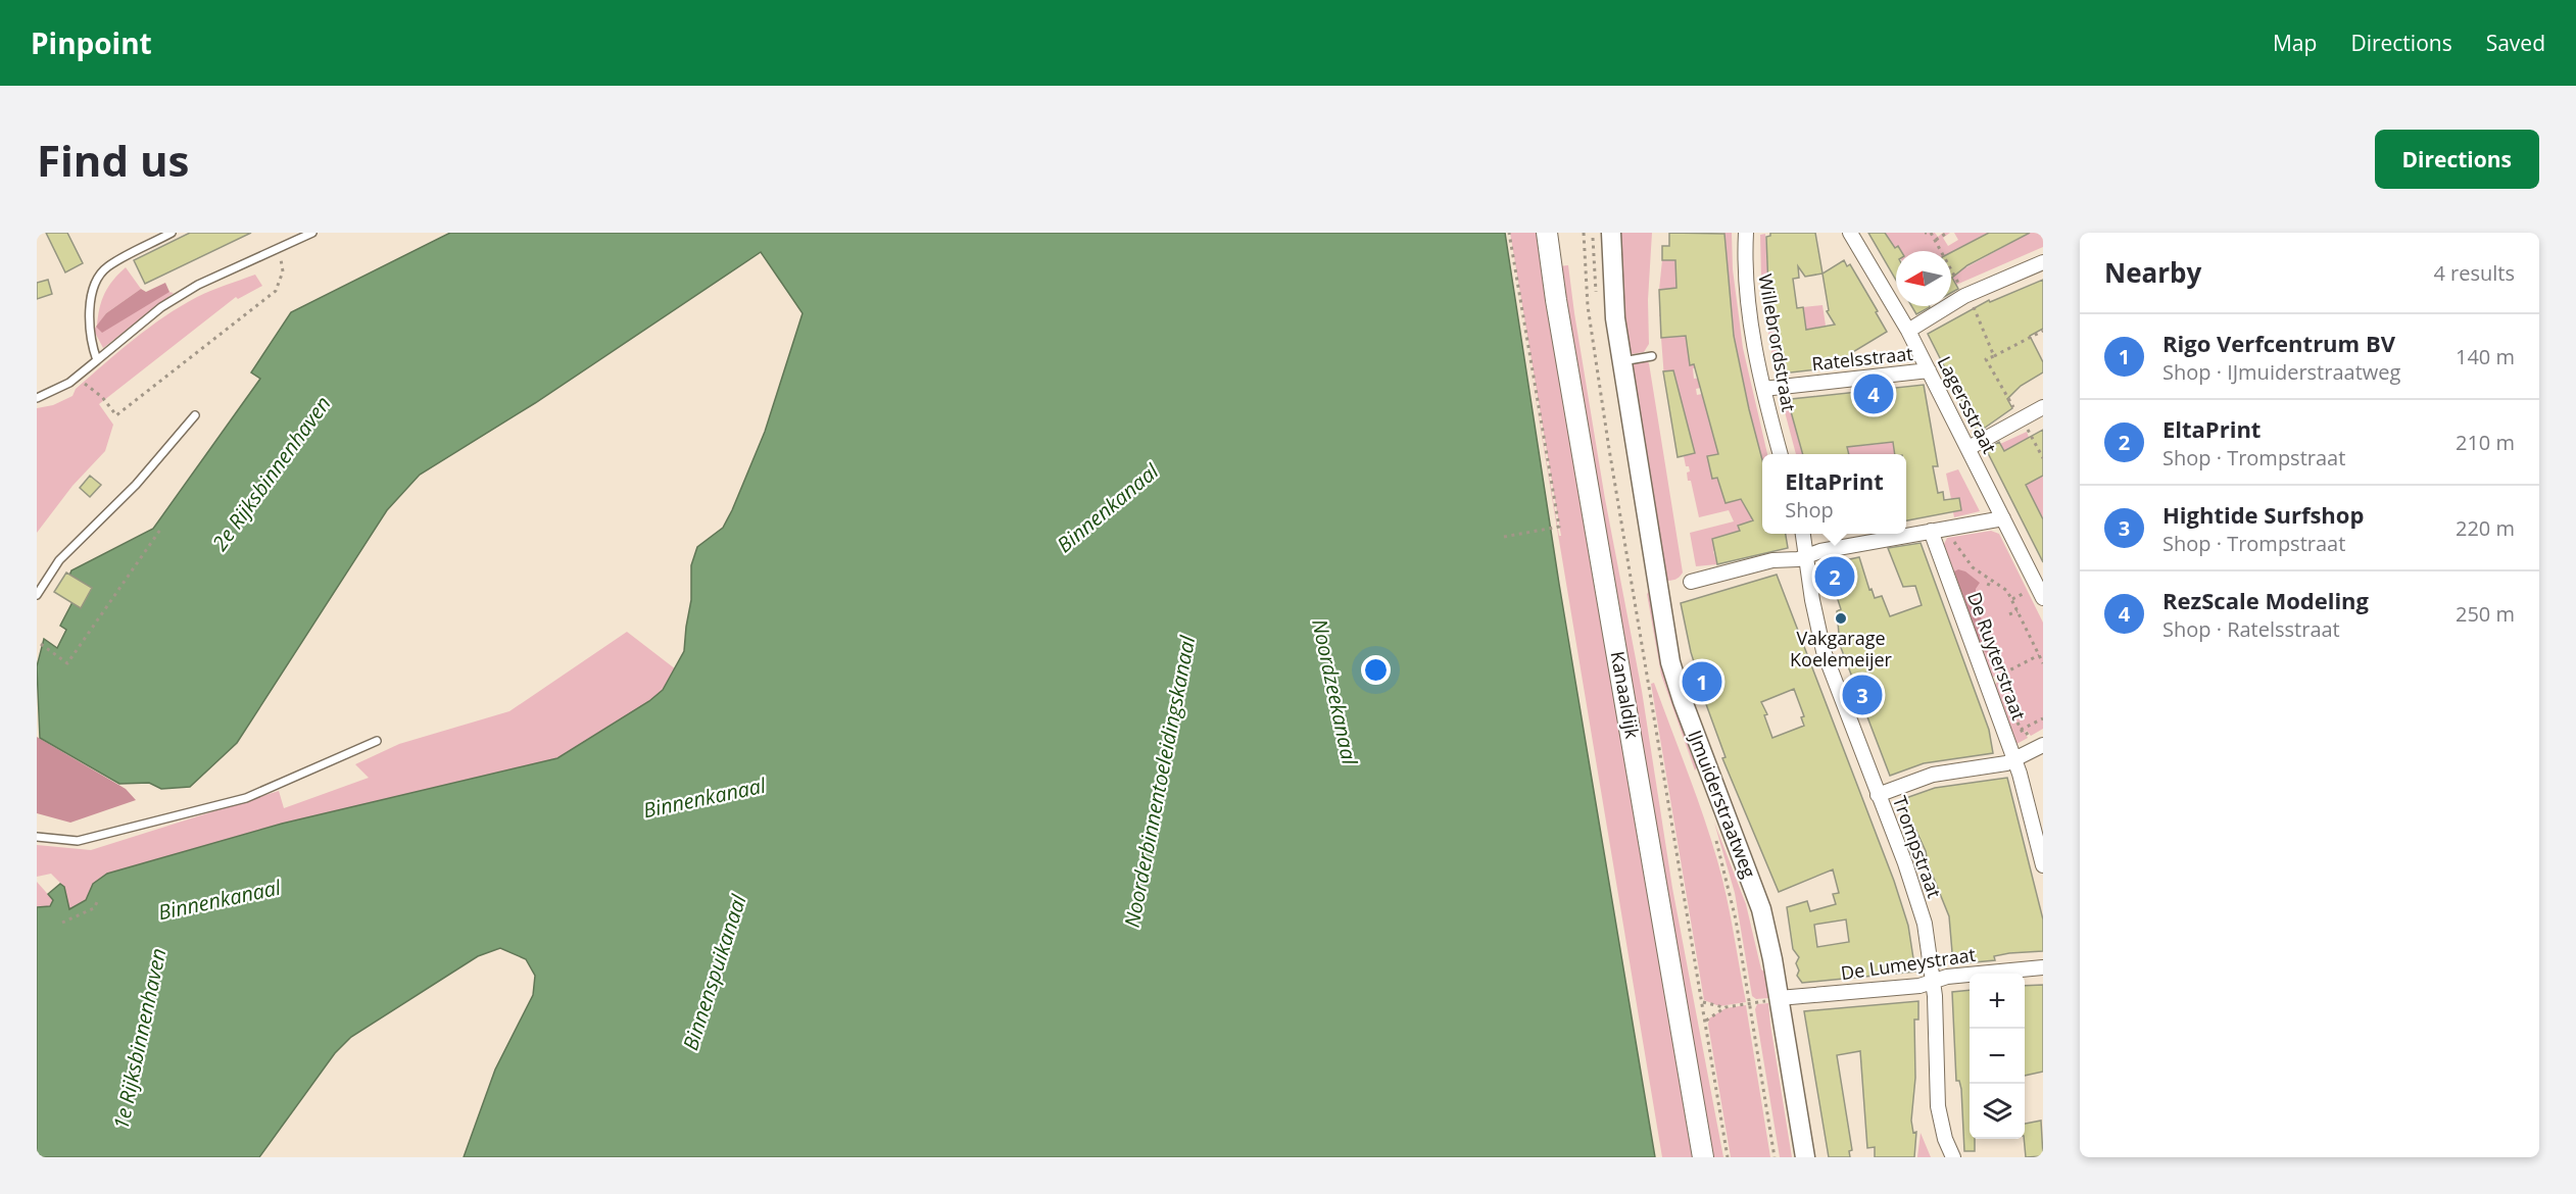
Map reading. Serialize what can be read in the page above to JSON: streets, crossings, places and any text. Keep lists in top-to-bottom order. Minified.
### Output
{"streets":{"main road":["Kanaaldijk"],"street":["Willebrordstraat","Ratelsstraat","Lagersstraat","De Ruyterstraat","IJmuiderstraatweg","Trompstraat","De Lumeystraat"]},"crossings":[["Willebrordstraat","Ratelsstraat"],["Ratelsstraat","Lagersstraat"],["IJmuiderstraatweg","De Lumeystraat"],["Trompstraat","De Lumeystraat"]],"water":["2e Rijksbinnenhaven","Binnenkanaal","Noordzeekanaal","Noorderbinnentoeleidingskanaal","Binnenspuikanaal","1e Rijksbinnenhaven"],"places":["Vakgarage Koelemeijer"],"north":"left","page":{"header":"Pinpoint","nav":["Map","Directions","Saved"],"buttons":"Directions","title":"Find us","heading":["Nearby","4 results"],"list":[{"mark":"1","name":"Rigo Verfcentrum BV","note":"Shop · IJmuiderstraatweg","value":"140 m"},{"mark":"2","name":"EltaPrint","note":"Shop · Trompstraat","value":"210 m"},{"mark":"3","name":"Hightide Surfshop","note":"Shop · Trompstraat","value":"220 m"},{"mark":"4","name":"RezScale Modeling","note":"Shop · Ratelsstraat","value":"250 m"}],"pins":["4","2","1","3"],"popup":["EltaPrint","Shop"],"map_buttons":["+","−"]}}
